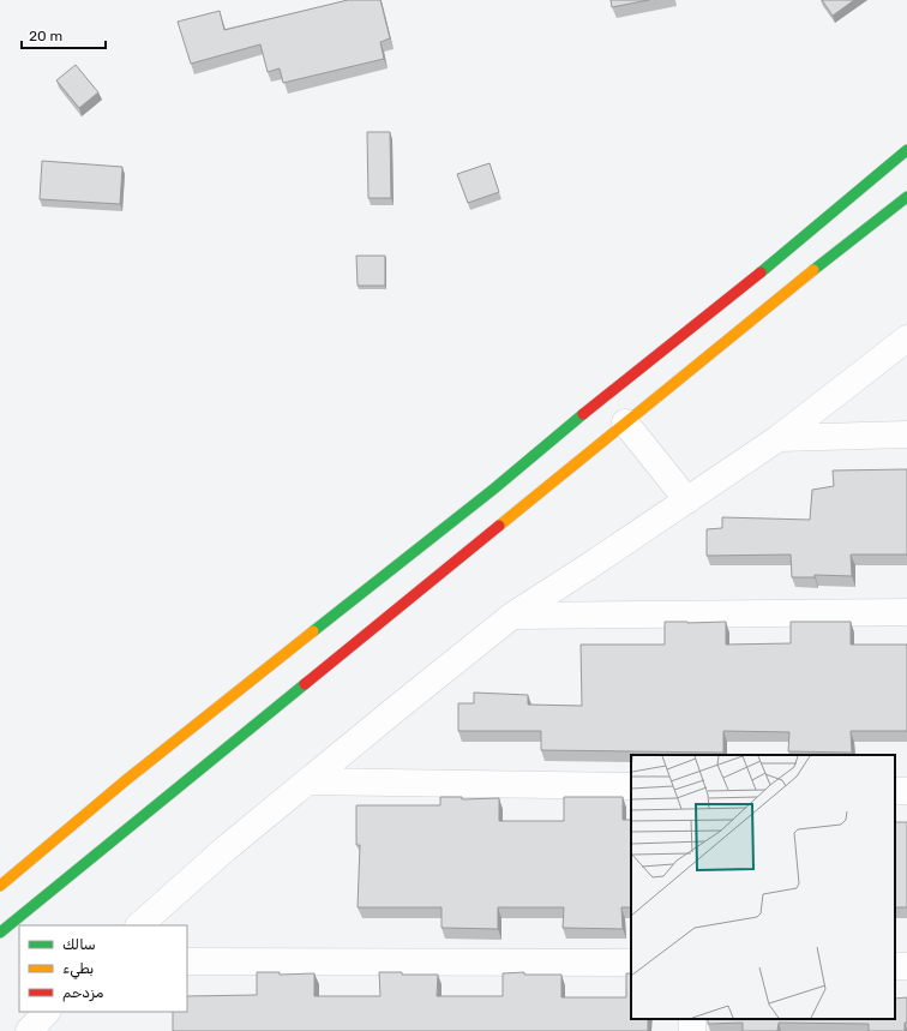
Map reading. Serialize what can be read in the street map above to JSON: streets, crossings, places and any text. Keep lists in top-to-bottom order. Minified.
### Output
{"legend":["سالك","بطيء","مزدحم"],"scale_bar":"20 m"}
